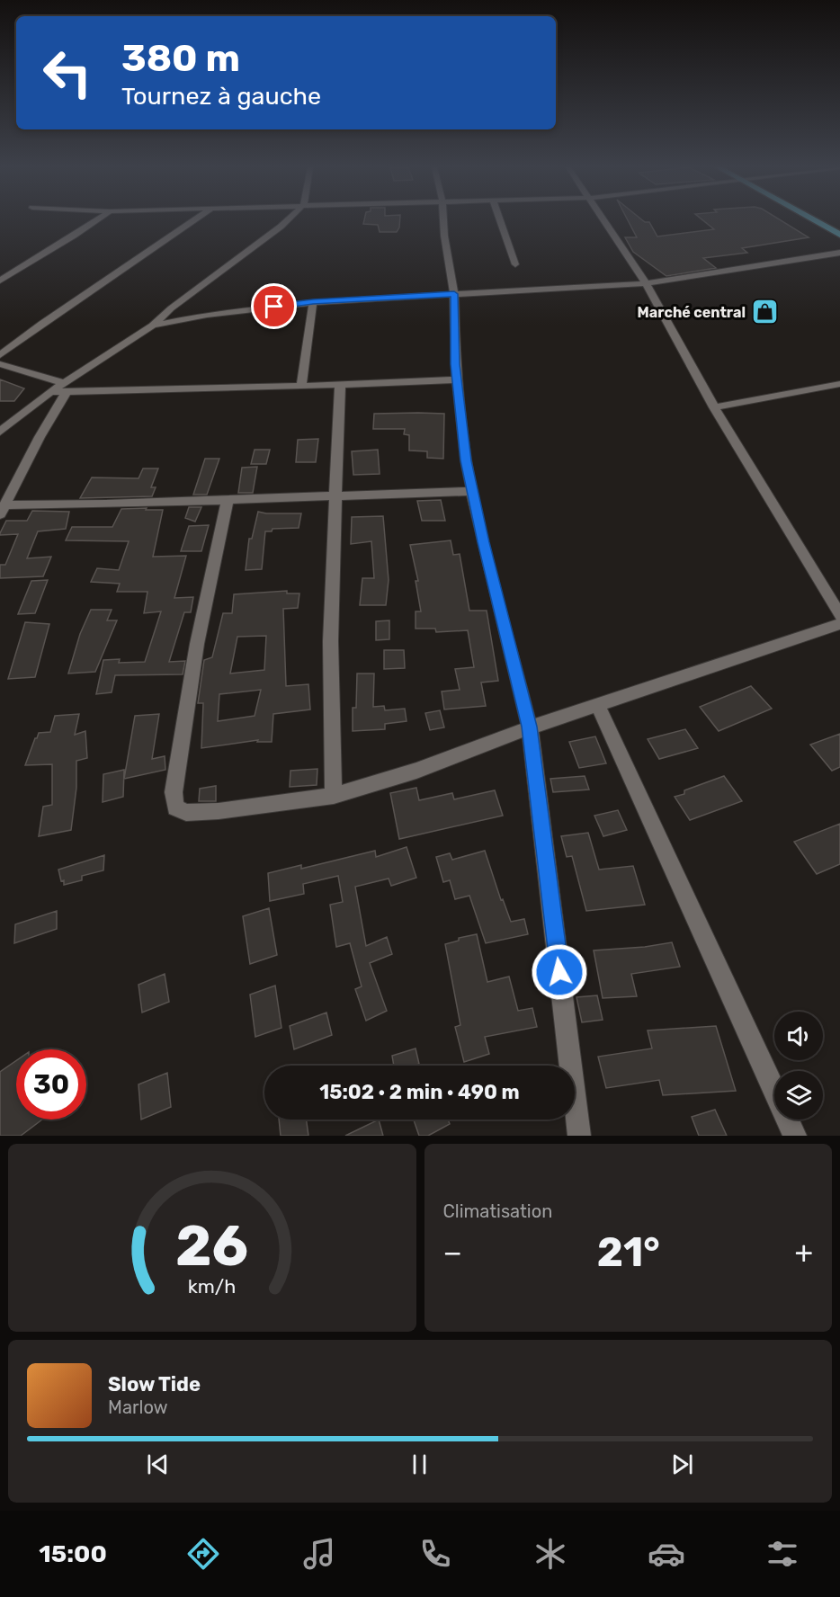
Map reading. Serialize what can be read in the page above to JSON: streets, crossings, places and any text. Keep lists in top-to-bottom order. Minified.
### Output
{"places":{"shop":["Marché central"]},"page":{"turn":["380 m","Tournez à gauche"],"limit":"30","trip":"15:02 · 2 min · 490 m","tile":"Climatisation","heat":["−","21°","+"],"song":["Slow Tide","Marlow"],"tabs":"15:00","gauge":["26","km/h"]}}
